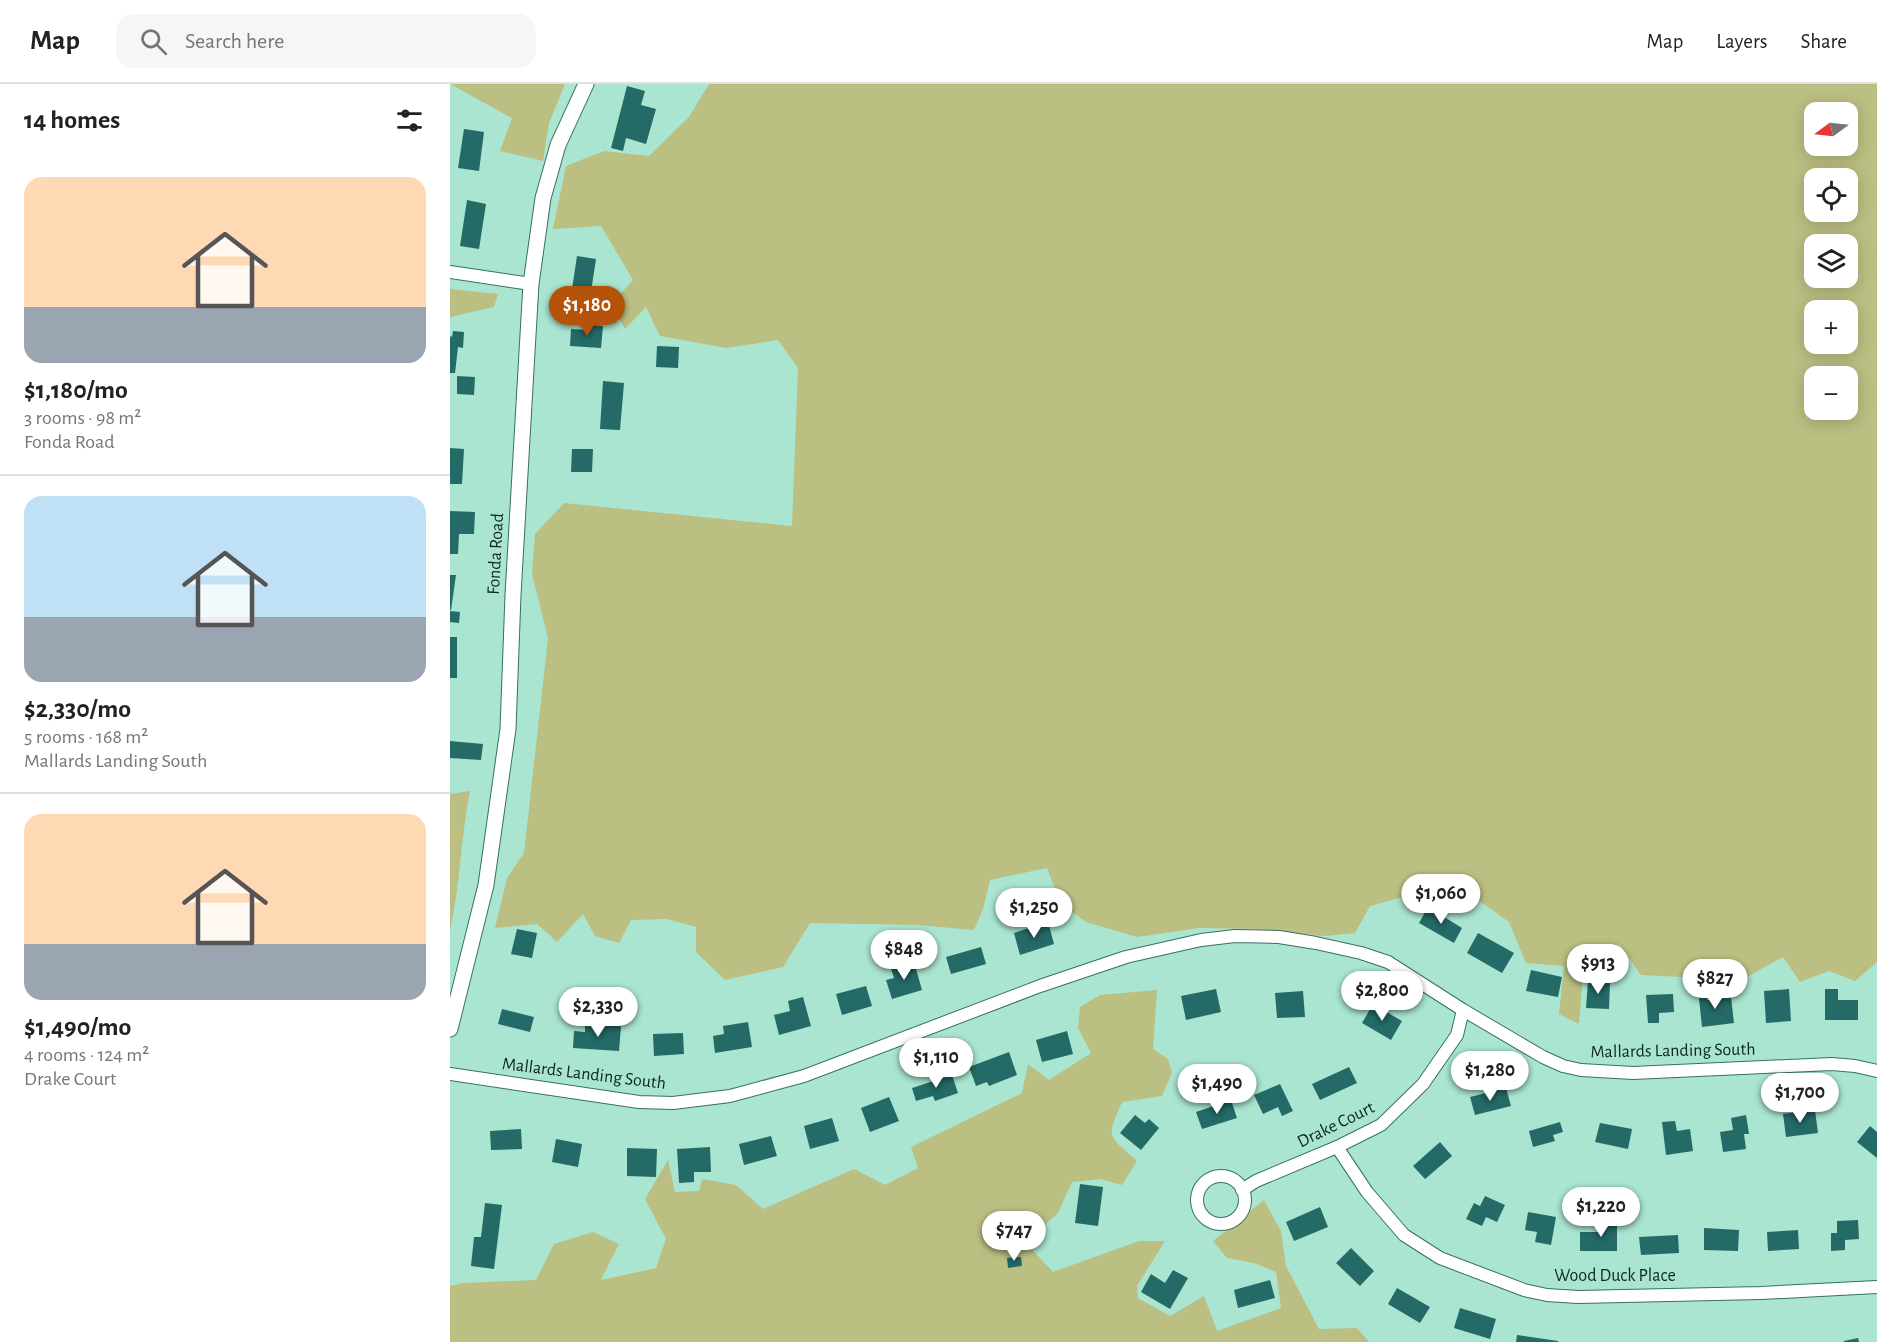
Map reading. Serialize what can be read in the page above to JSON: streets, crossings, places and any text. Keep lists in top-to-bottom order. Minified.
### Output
{"streets":{"street":["Fonda Road","Mallards Landing South","Drake Court","Wood Duck Place"]},"crossings":[["Mallards Landing South","Drake Court"],["Drake Court","Wood Duck Place"]],"north":"left","page":{"header":"Map","search":"Search here","nav":["Map","Layers","Share"],"heading":"14 homes","map_buttons":["+","−"],"list":[{"name":"$1,180/mo","note":"3 rooms · 98 m² · Fonda Road"},{"name":"$2,330/mo","note":"5 rooms · 168 m² · Mallards Landing South"},{"name":"$1,490/mo","note":"4 rooms · 124 m² · Drake Court"}],"price":["$1,180","$1,060","$1,250","$848","$913","$827","$2,800","$2,330","$1,110","$1,280","$1,490","$1,700","$1,220","$747"]}}
